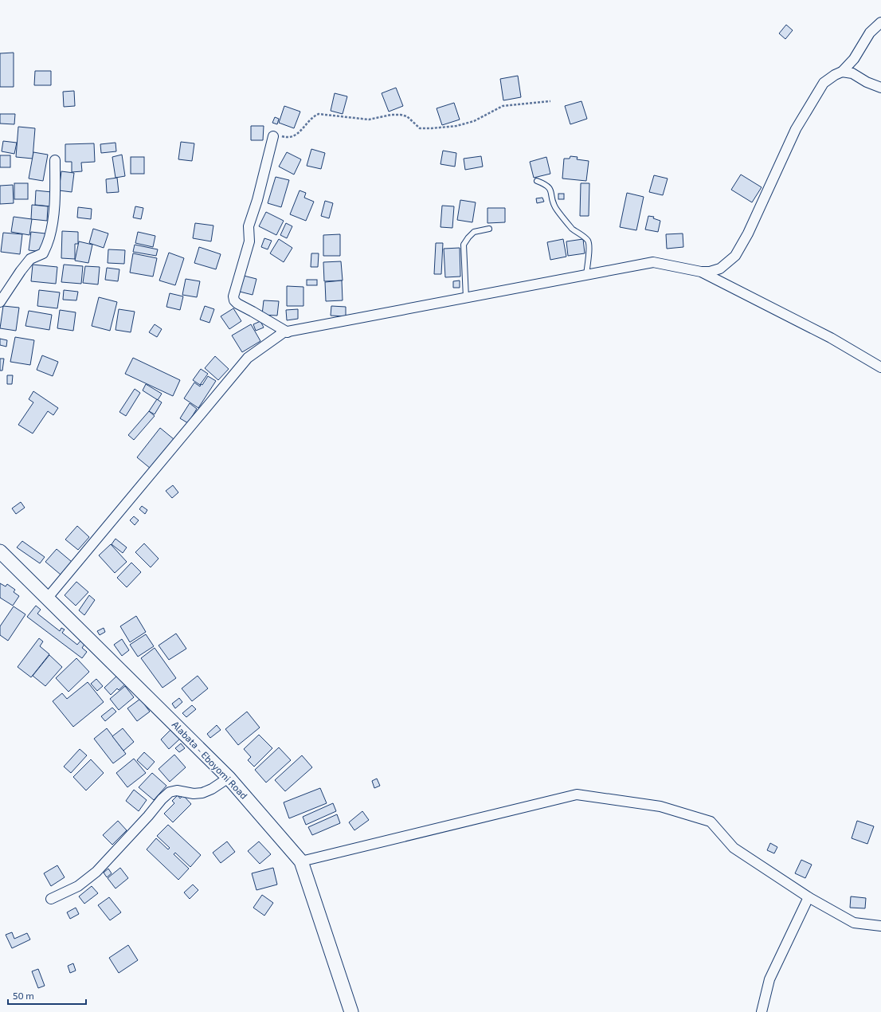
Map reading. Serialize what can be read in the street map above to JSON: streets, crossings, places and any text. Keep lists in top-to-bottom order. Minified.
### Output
{"streets":{"main road":["Alabata - Eboyomi Road"]},"scale_bar":"50 m"}
